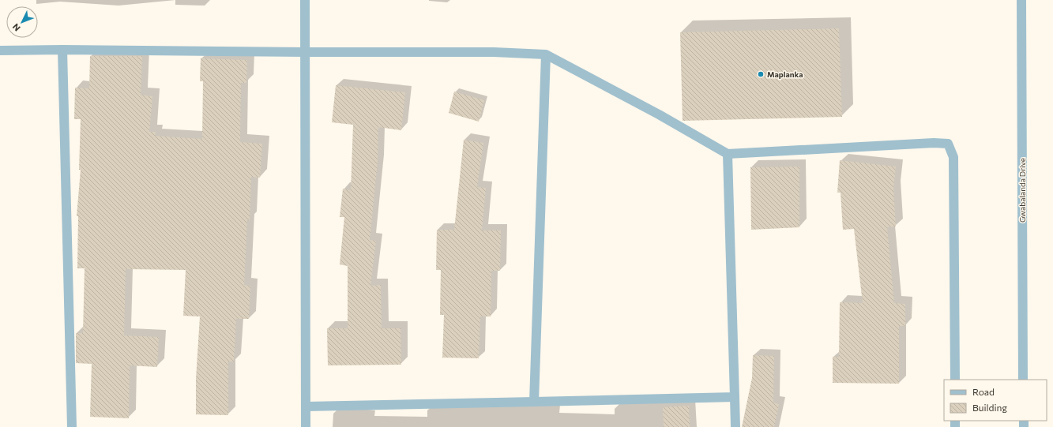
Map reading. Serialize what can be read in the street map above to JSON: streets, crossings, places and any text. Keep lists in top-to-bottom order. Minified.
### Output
{"streets":{"street":["Gwabalanda Drive"]},"places":["Maplanka"],"legend":["Road","Building"],"north":"bottom left"}
